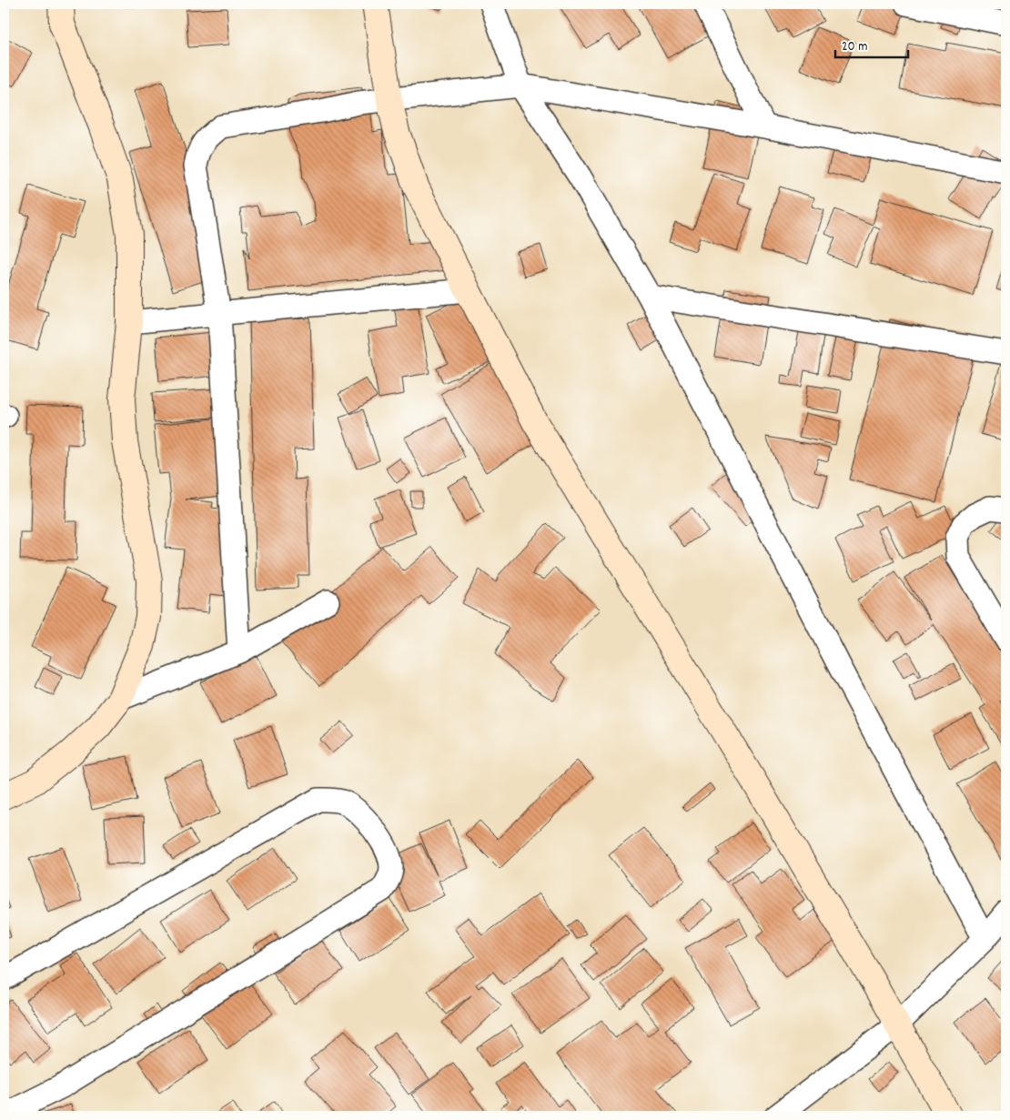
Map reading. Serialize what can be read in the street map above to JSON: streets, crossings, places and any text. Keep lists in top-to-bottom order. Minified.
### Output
{"scale_bar":"20 m"}
